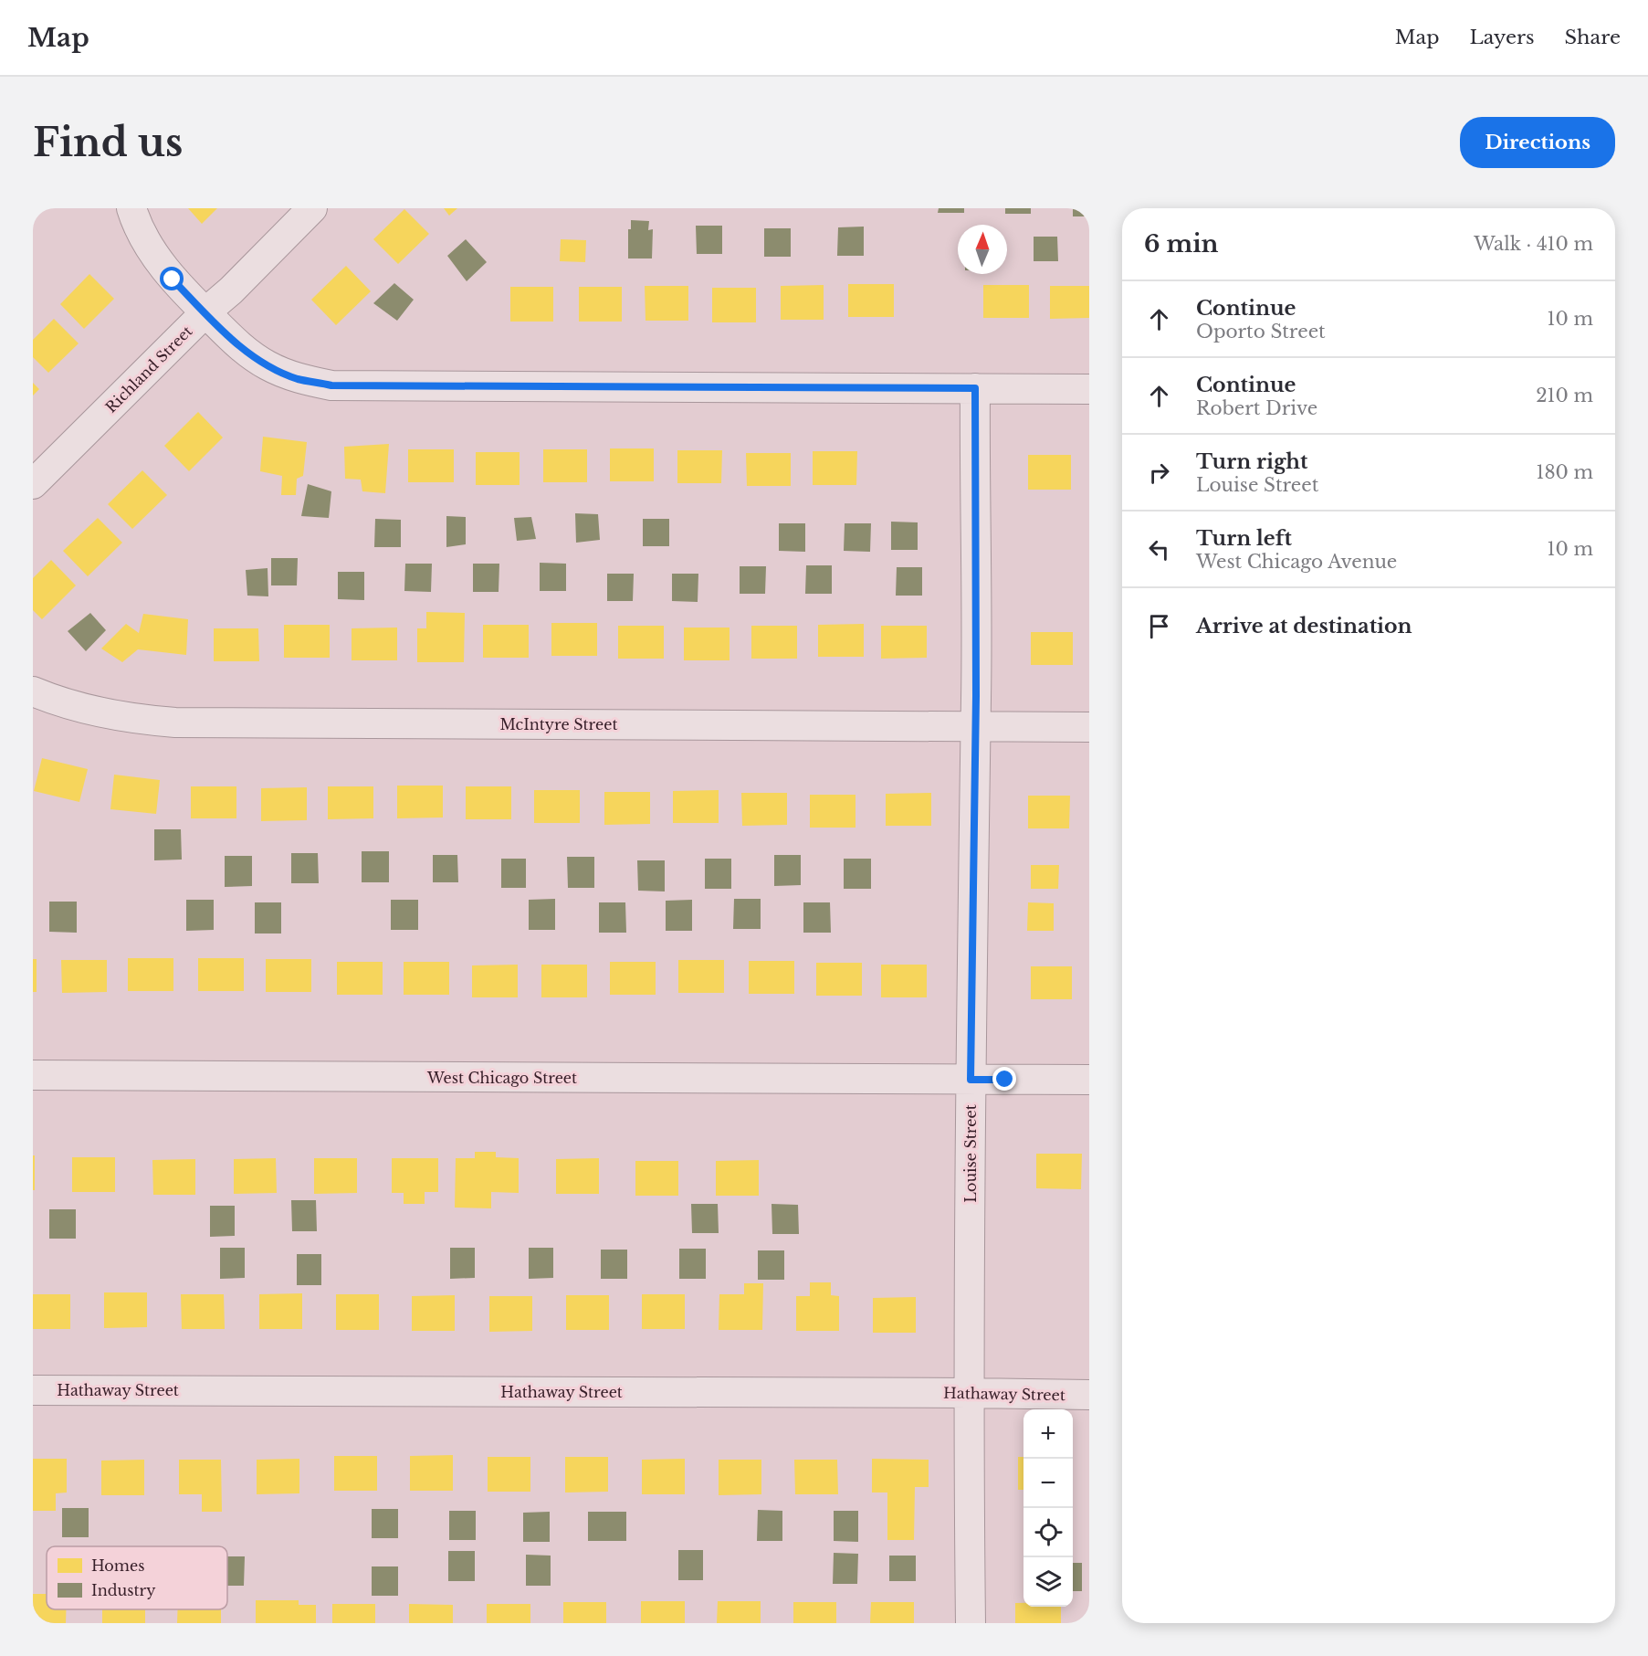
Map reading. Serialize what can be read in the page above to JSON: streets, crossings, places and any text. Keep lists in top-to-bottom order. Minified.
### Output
{"streets":{"street":["Richland Street","McIntyre Street","West Chicago Street","Louise Street","Hathaway Street"]},"crossings":[["McIntyre Street","Louise Street"],["West Chicago Street","Louise Street"],["Louise Street","Hathaway Street"]],"legend":["Homes","Industry"],"north":"top","page":{"header":"Map","nav":["Map","Layers","Share"],"buttons":"Directions","title":"Find us","heading":["6 min","Walk · 410 m"],"list":[["Continue","Oporto Street","10 m"],["Continue","Robert Drive","210 m"],["Turn right","Louise Street","180 m"],["Turn left","West Chicago Avenue","10 m"],"Arrive at destination"],"map_buttons":["+","−"]}}
